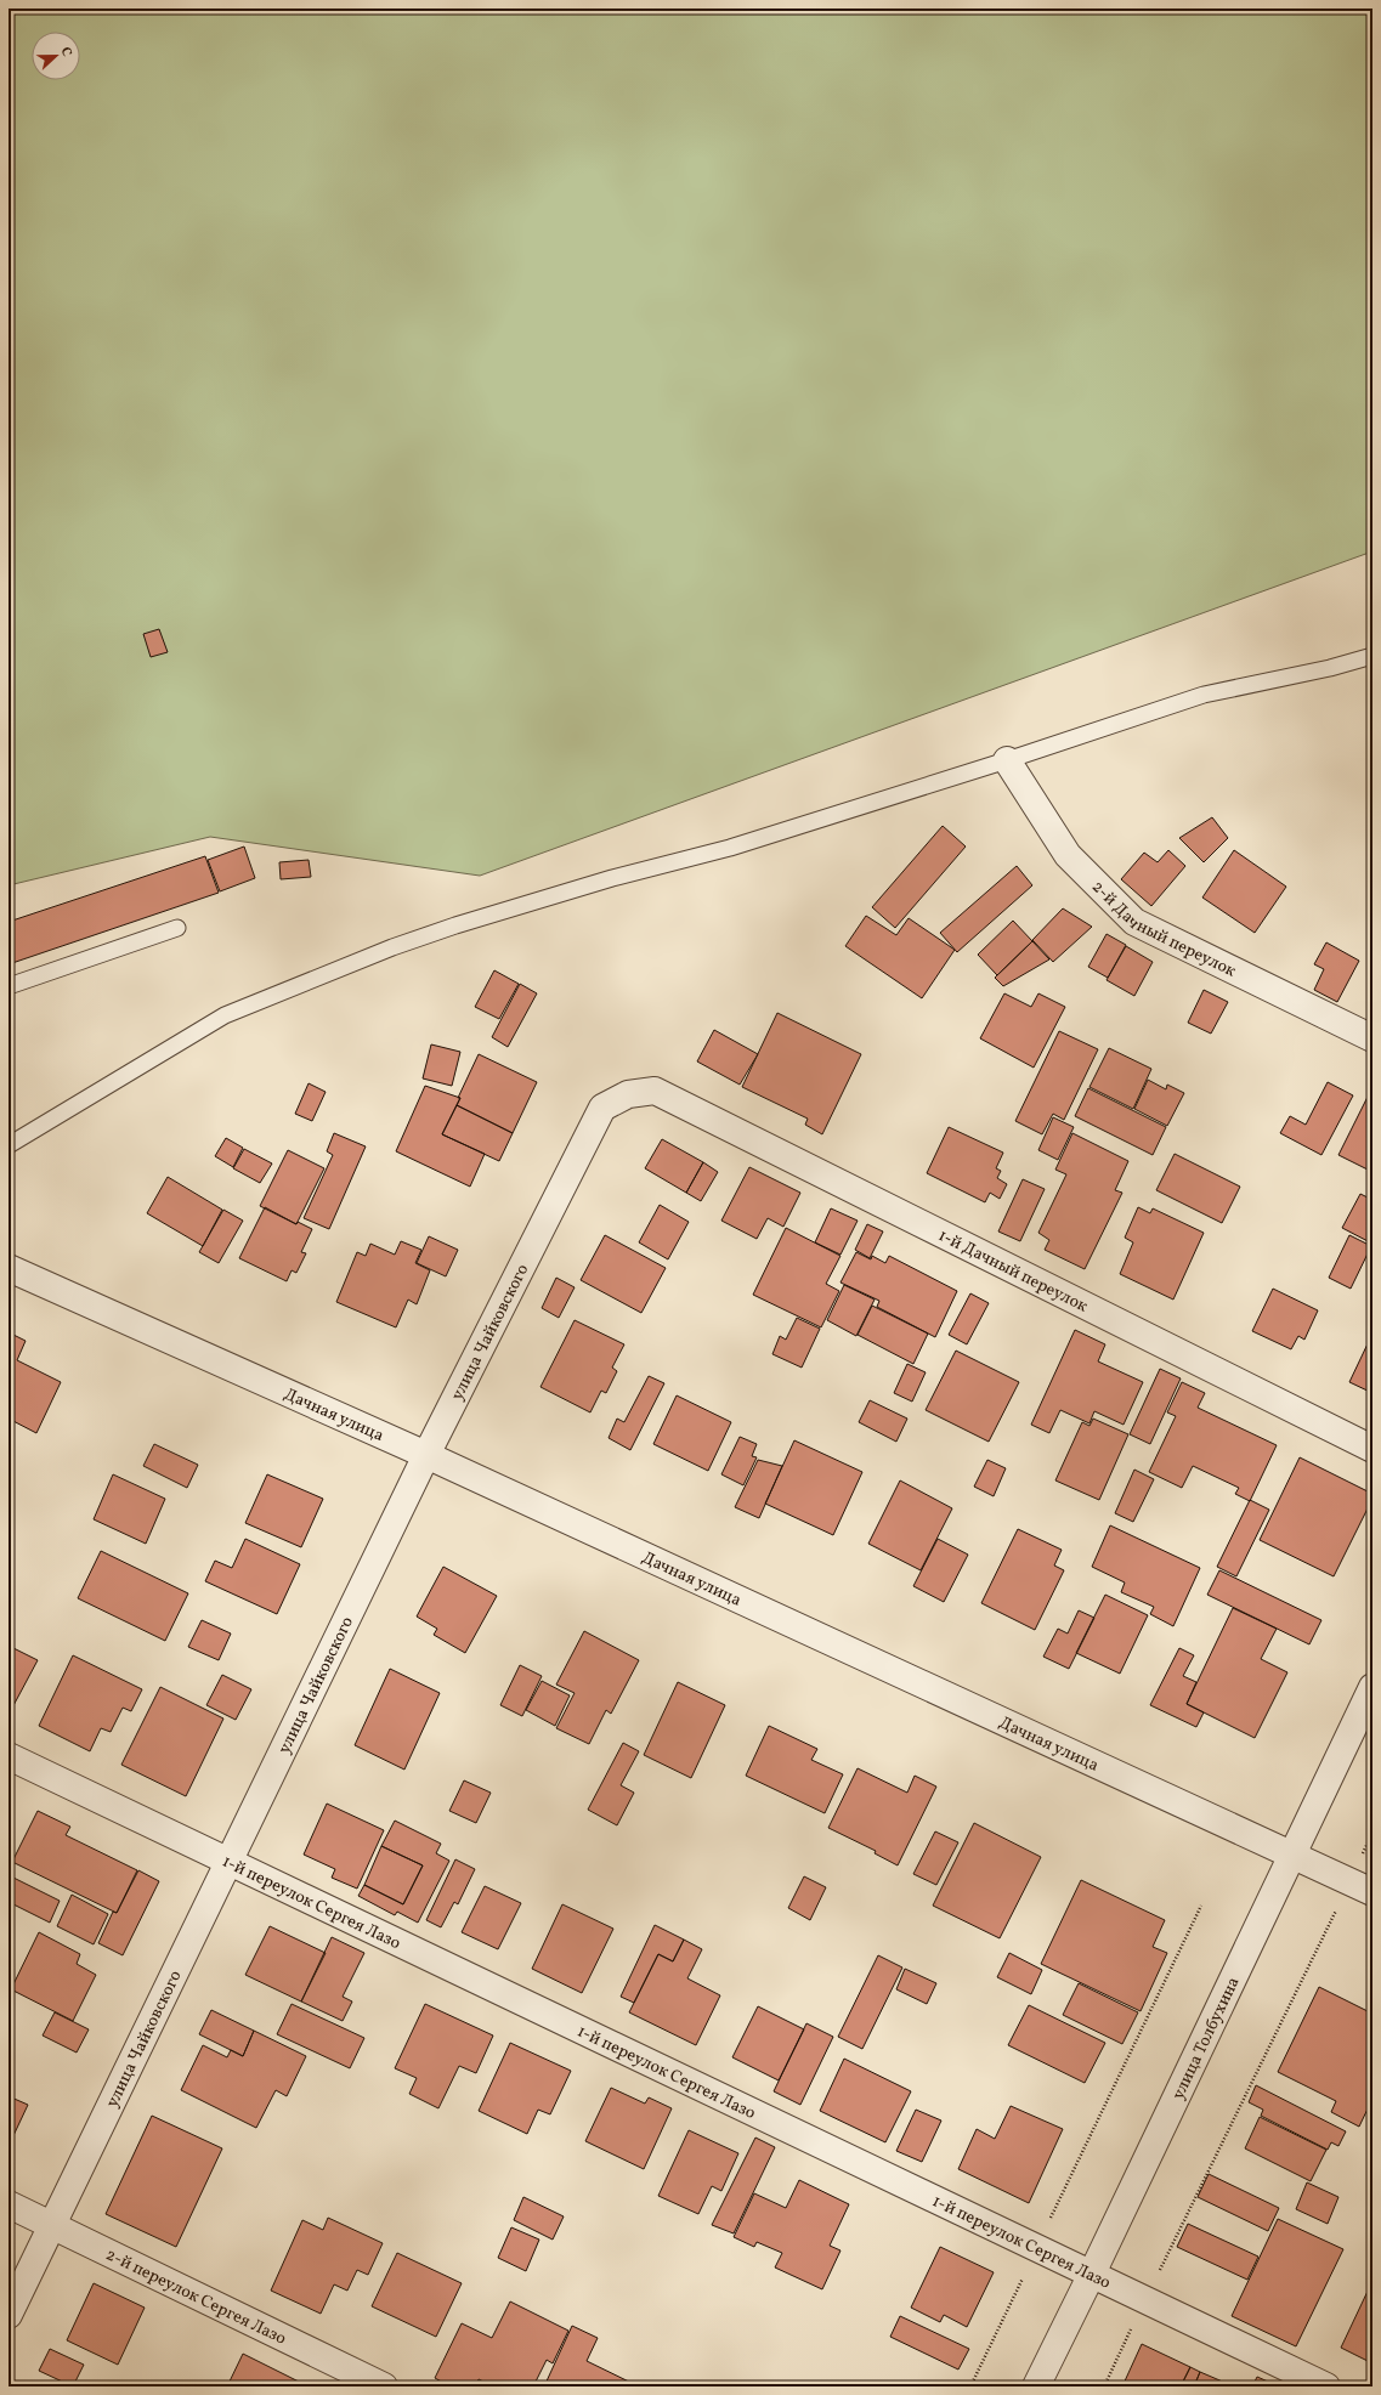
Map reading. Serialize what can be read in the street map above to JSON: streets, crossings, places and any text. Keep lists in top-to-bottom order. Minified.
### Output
{"streets":{"street":["2-й Дачный переулок","1-й Дачный переулок","улица Чайковского","Дачная улица","1-й переулок Сергея Лазо","улица Толбухина","2-й переулок Сергея Лазо"]},"crossings":[["1-й Дачный переулок","улица Чайковского"],["улица Чайковского","Дачная улица"],["улица Чайковского","1-й переулок Сергея Лазо"],["улица Чайковского","2-й переулок Сергея Лазо"],["Дачная улица","улица Толбухина"],["1-й переулок Сергея Лазо","улица Толбухина"]],"north":"right"}
